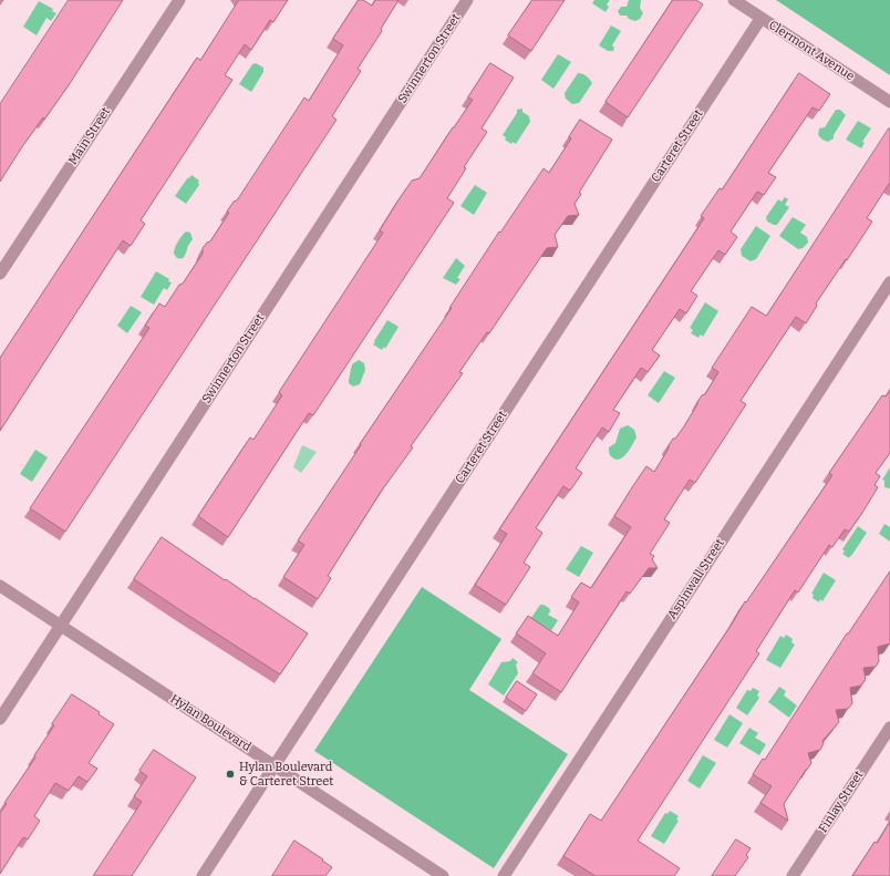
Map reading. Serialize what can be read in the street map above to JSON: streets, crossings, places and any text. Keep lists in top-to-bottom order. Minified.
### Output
{"streets":{"street":["Clermont Avenue","Swinnerton Street","Main Street","Carteret Street","Aspinwall Street","Hylan Boulevard","Finlay Street"]},"crossings":[["Clermont Avenue","Carteret Street"],["Swinnerton Street","Hylan Boulevard"],["Carteret Street","Hylan Boulevard"]],"places":["Hylan Boulevard & Carteret Street"]}
